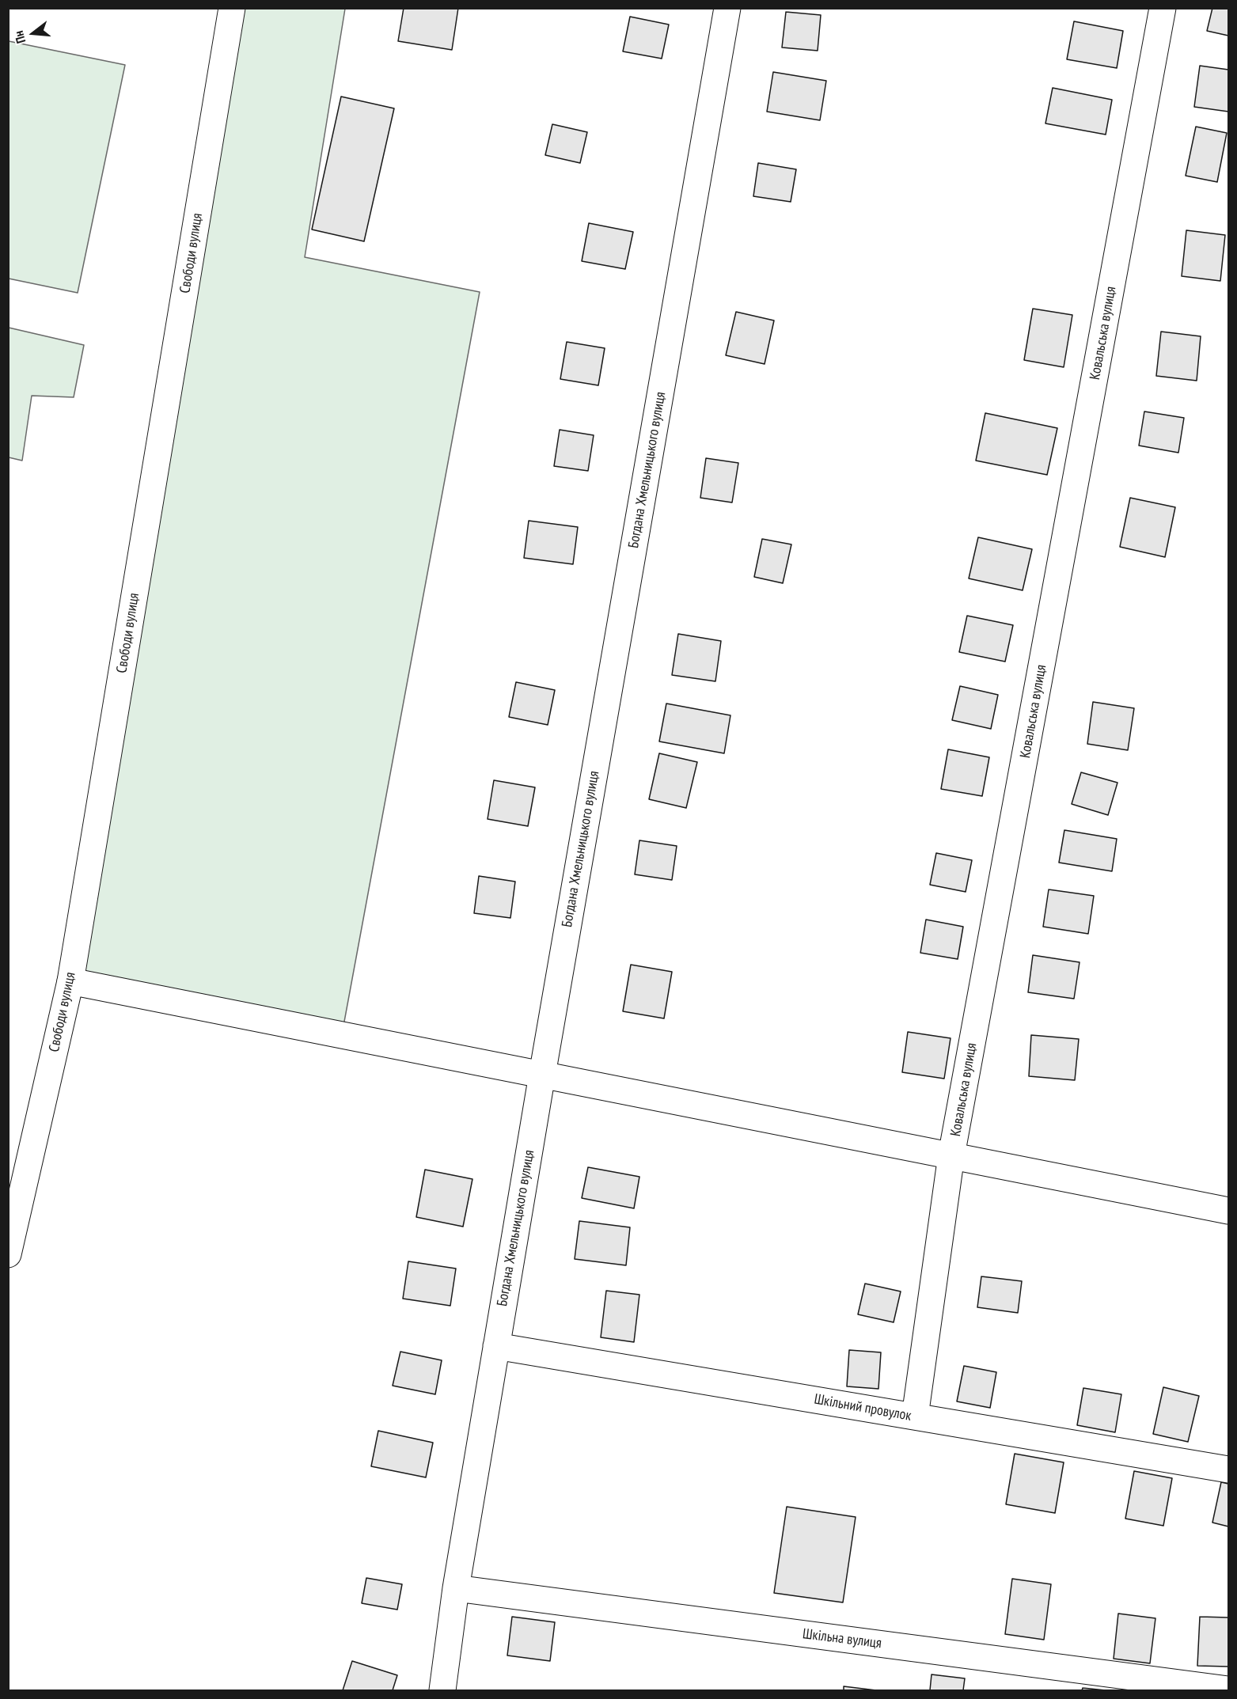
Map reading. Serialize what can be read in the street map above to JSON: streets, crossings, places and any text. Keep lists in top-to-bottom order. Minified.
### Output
{"streets":{"street":["Свободи вулиця","Ковальська вулиця","Богдана Хмельницького вулиця","Шкільний провулок","Шкільна вулиця"]},"crossings":[["Ковальська вулиця","Шкільний провулок"],["Богдана Хмельницького вулиця","Шкільний провулок"],["Богдана Хмельницького вулиця","Шкільна вулиця"]],"north":"left"}
